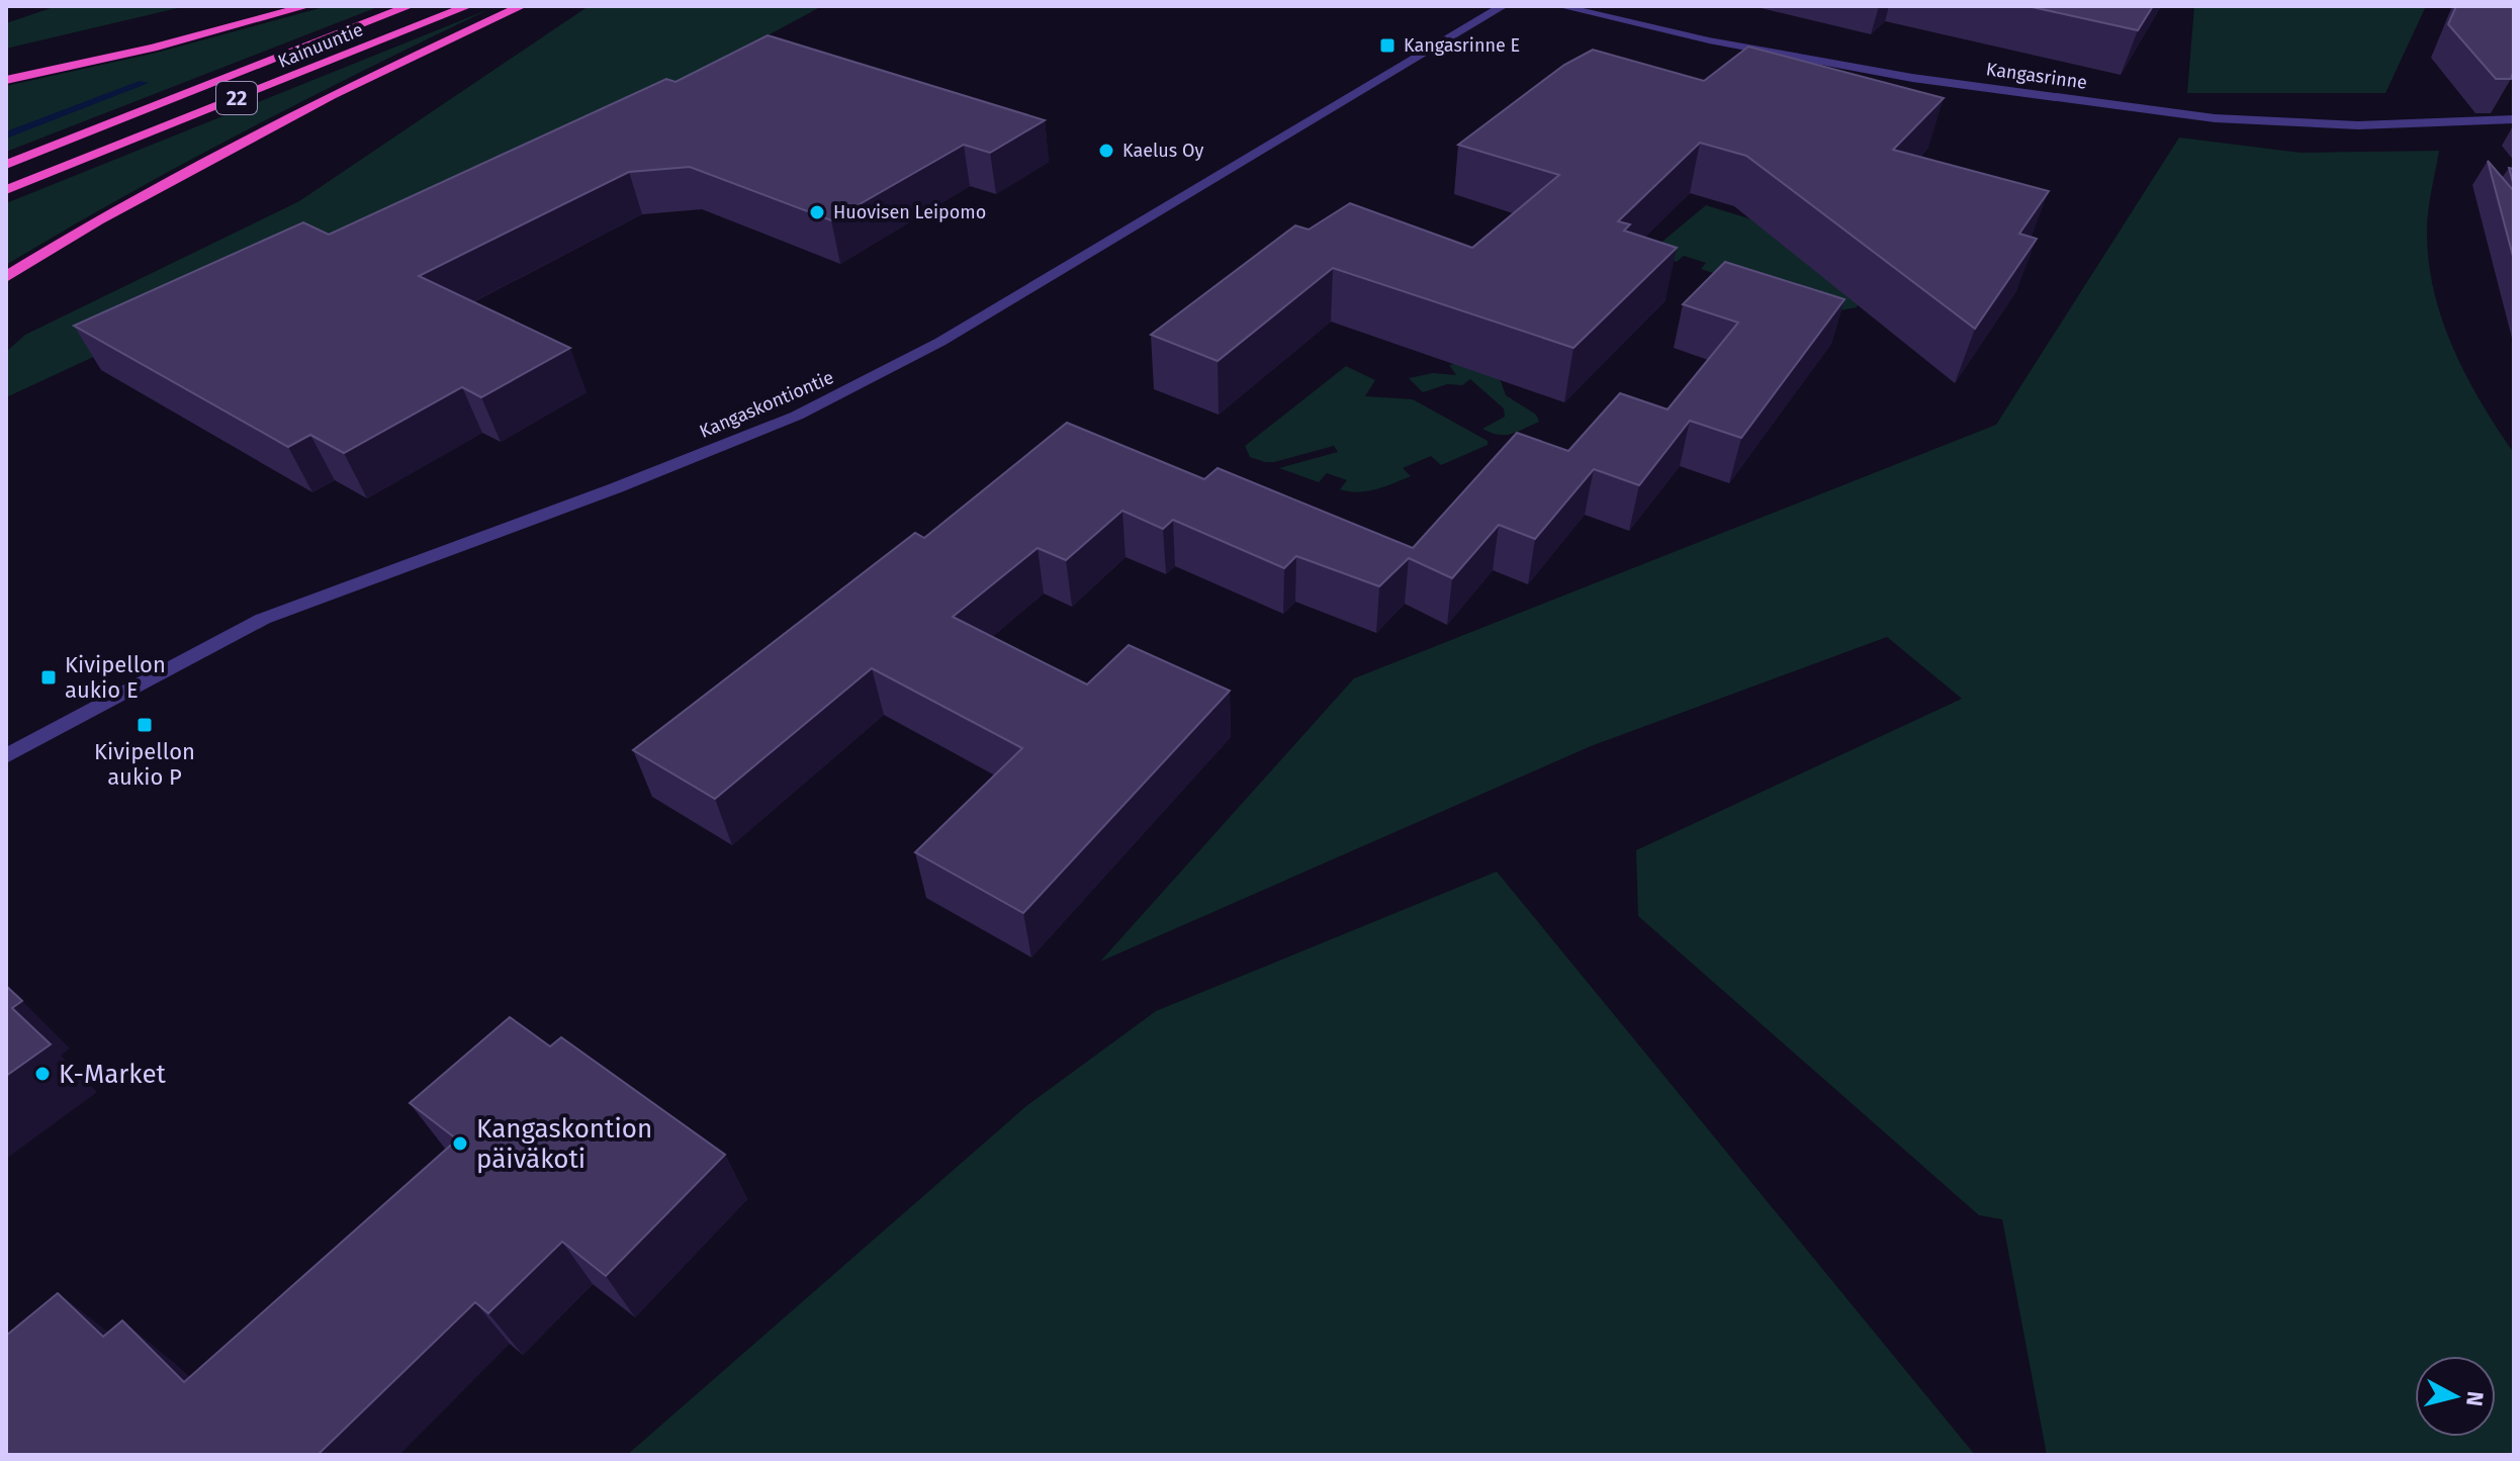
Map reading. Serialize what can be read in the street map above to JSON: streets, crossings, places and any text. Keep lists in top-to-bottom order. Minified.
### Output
{"streets":{"highway":["Kainuuntie","22"],"street":["Kangasrinne","Kangaskontiontie"]},"places":{"transit":["Kangasrinne E","Kivipellon aukio E","Kivipellon aukio P"],"other":["Kaelus Oy","Huovisen Leipomo","K-Market","Kangaskontion päiväkoti"]},"north":"right"}
